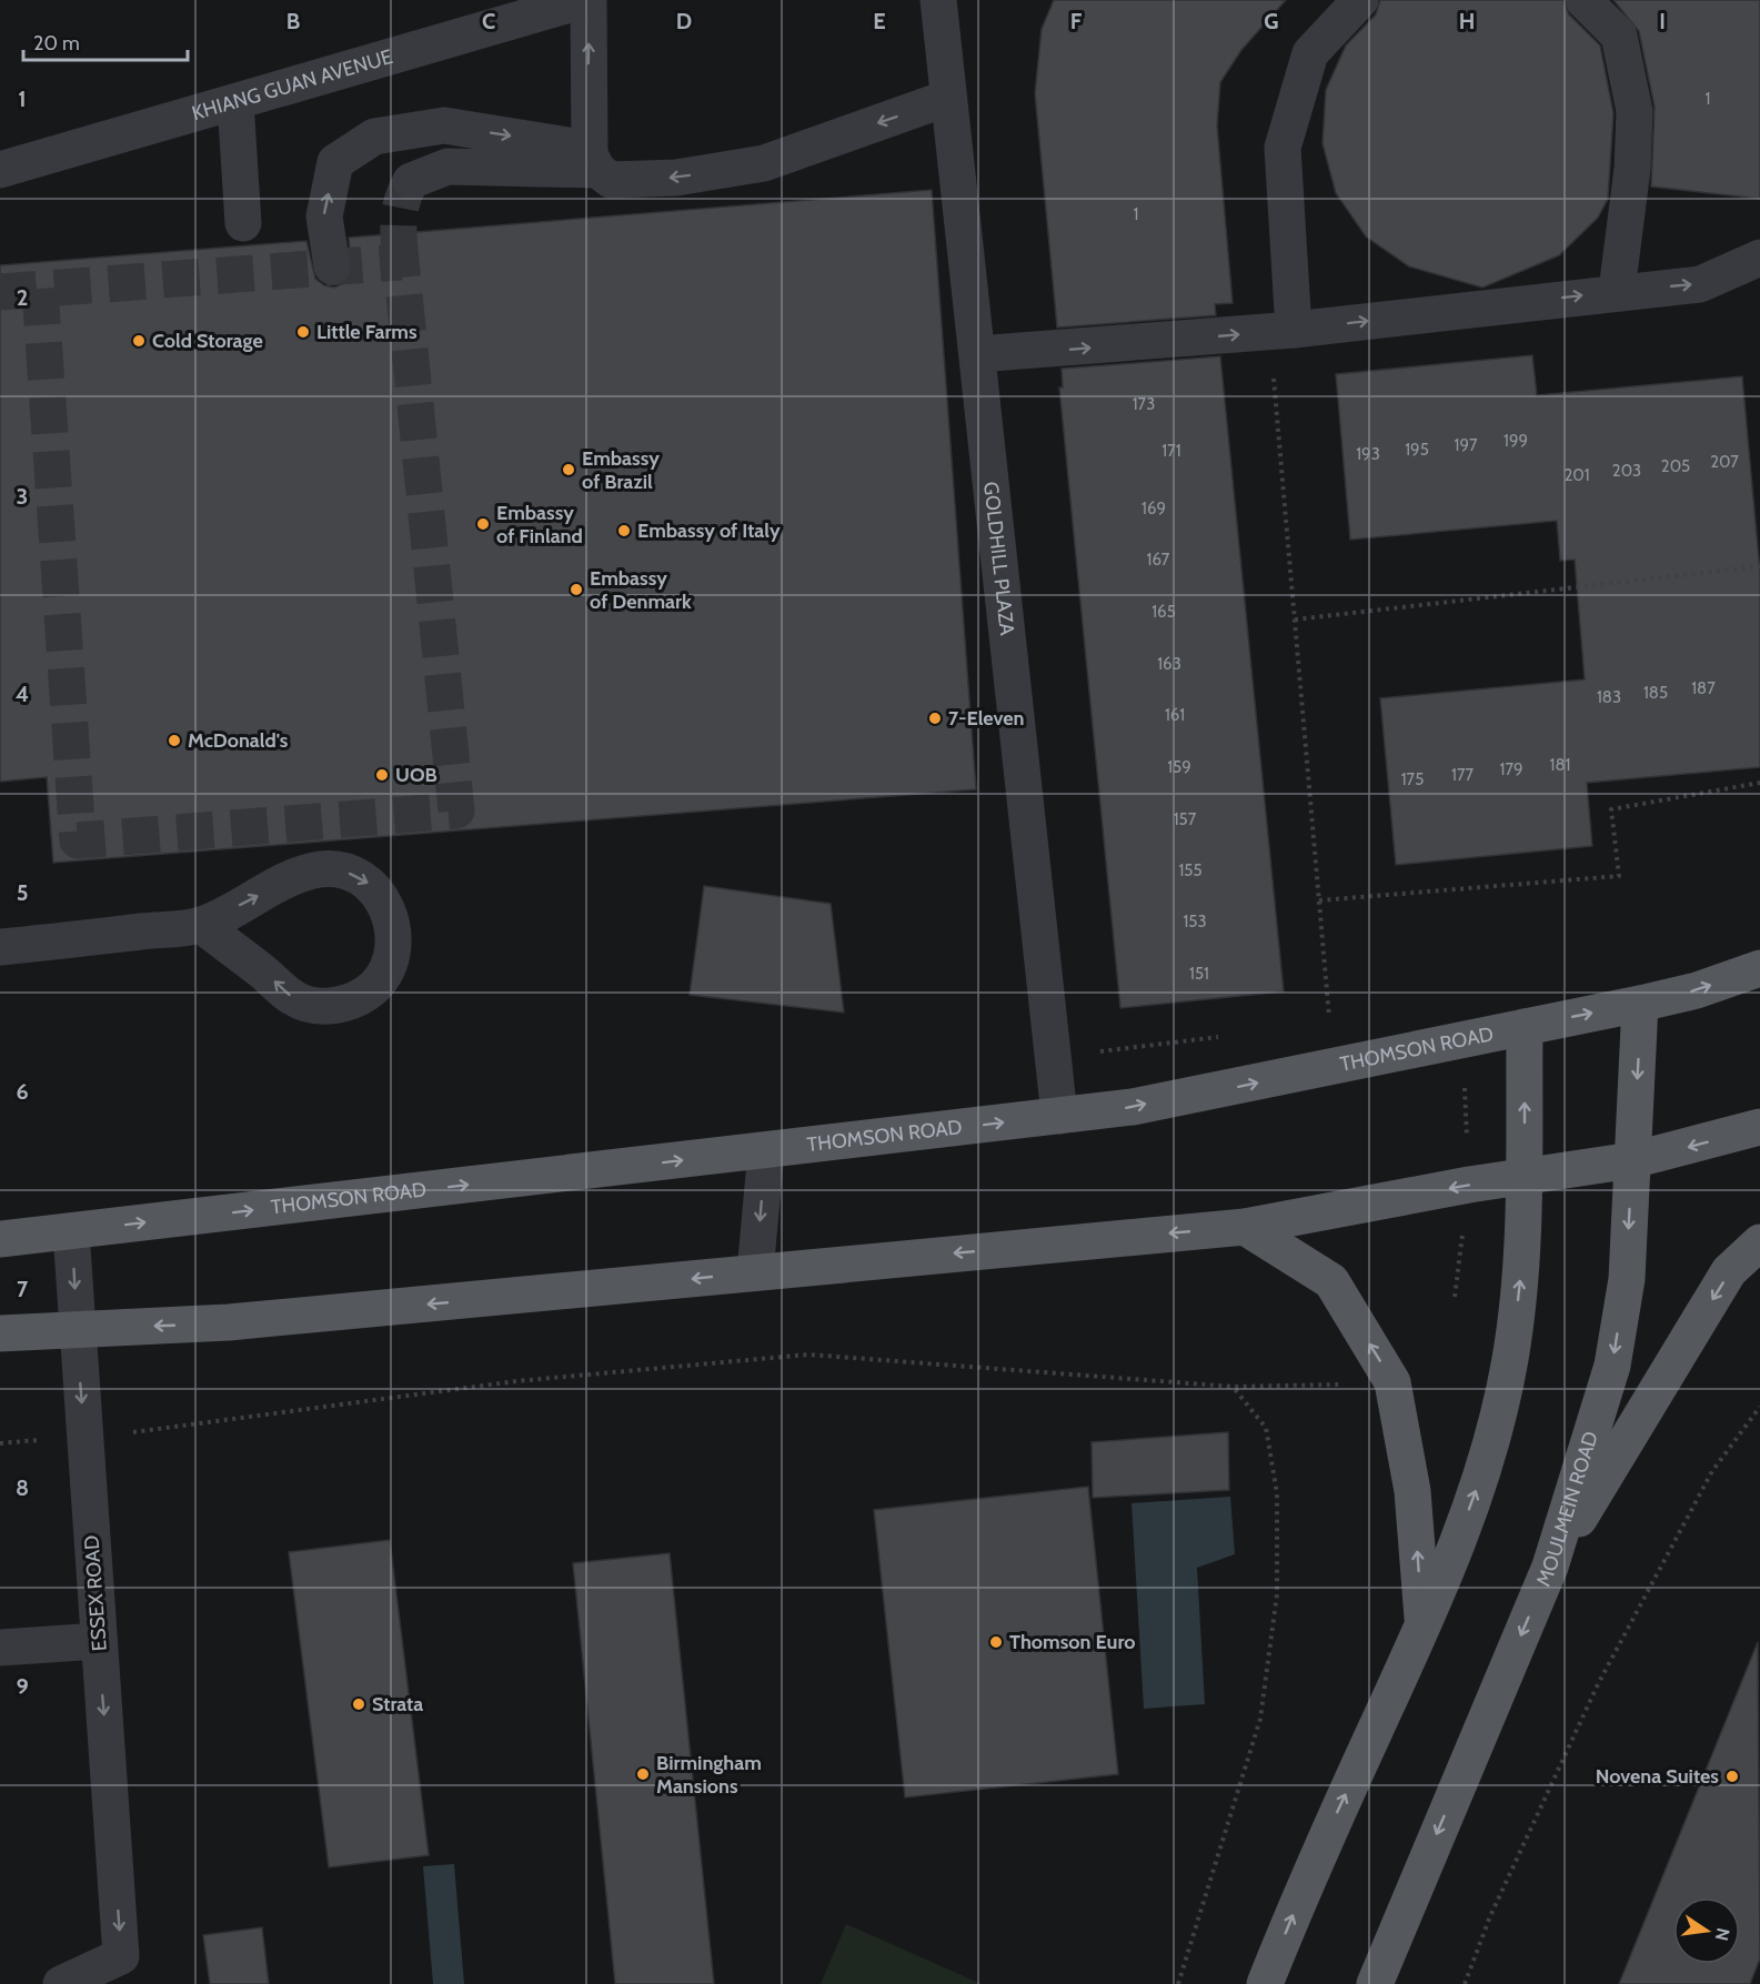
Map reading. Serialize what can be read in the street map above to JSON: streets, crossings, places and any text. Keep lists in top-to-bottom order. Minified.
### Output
{"streets":{"main road":["THOMSON ROAD","MOULMEIN ROAD"],"street":["KHIANG GUAN AVENUE","GOLDHILL PLAZA","ESSEX ROAD"]},"crossings":[["GOLDHILL PLAZA","THOMSON ROAD"],["THOMSON ROAD","MOULMEIN ROAD"],["THOMSON ROAD","ESSEX ROAD"]],"one_way":["ESSEX ROAD"],"places":["Little Farms","Cold Storage","Embassy of Brazil","Embassy of Finland","Embassy of Italy","Embassy of Denmark","7-Eleven","McDonald's","UOB","Thomson Euro","Strata","Birmingham Mansions","Novena Suites"],"house_numbers":["1","1","173","199","197","195","171","193","207","205","203","201","169","167","165","163","187","185","183","161","181","159","179","177","175","157","155","153","151"],"scale_bar":"20 m","north":"right","grid":{"columns":["B","C","D","E","F","G","H","I"],"rows":["1","2","3","4","5","6","7","8","9"]}}
